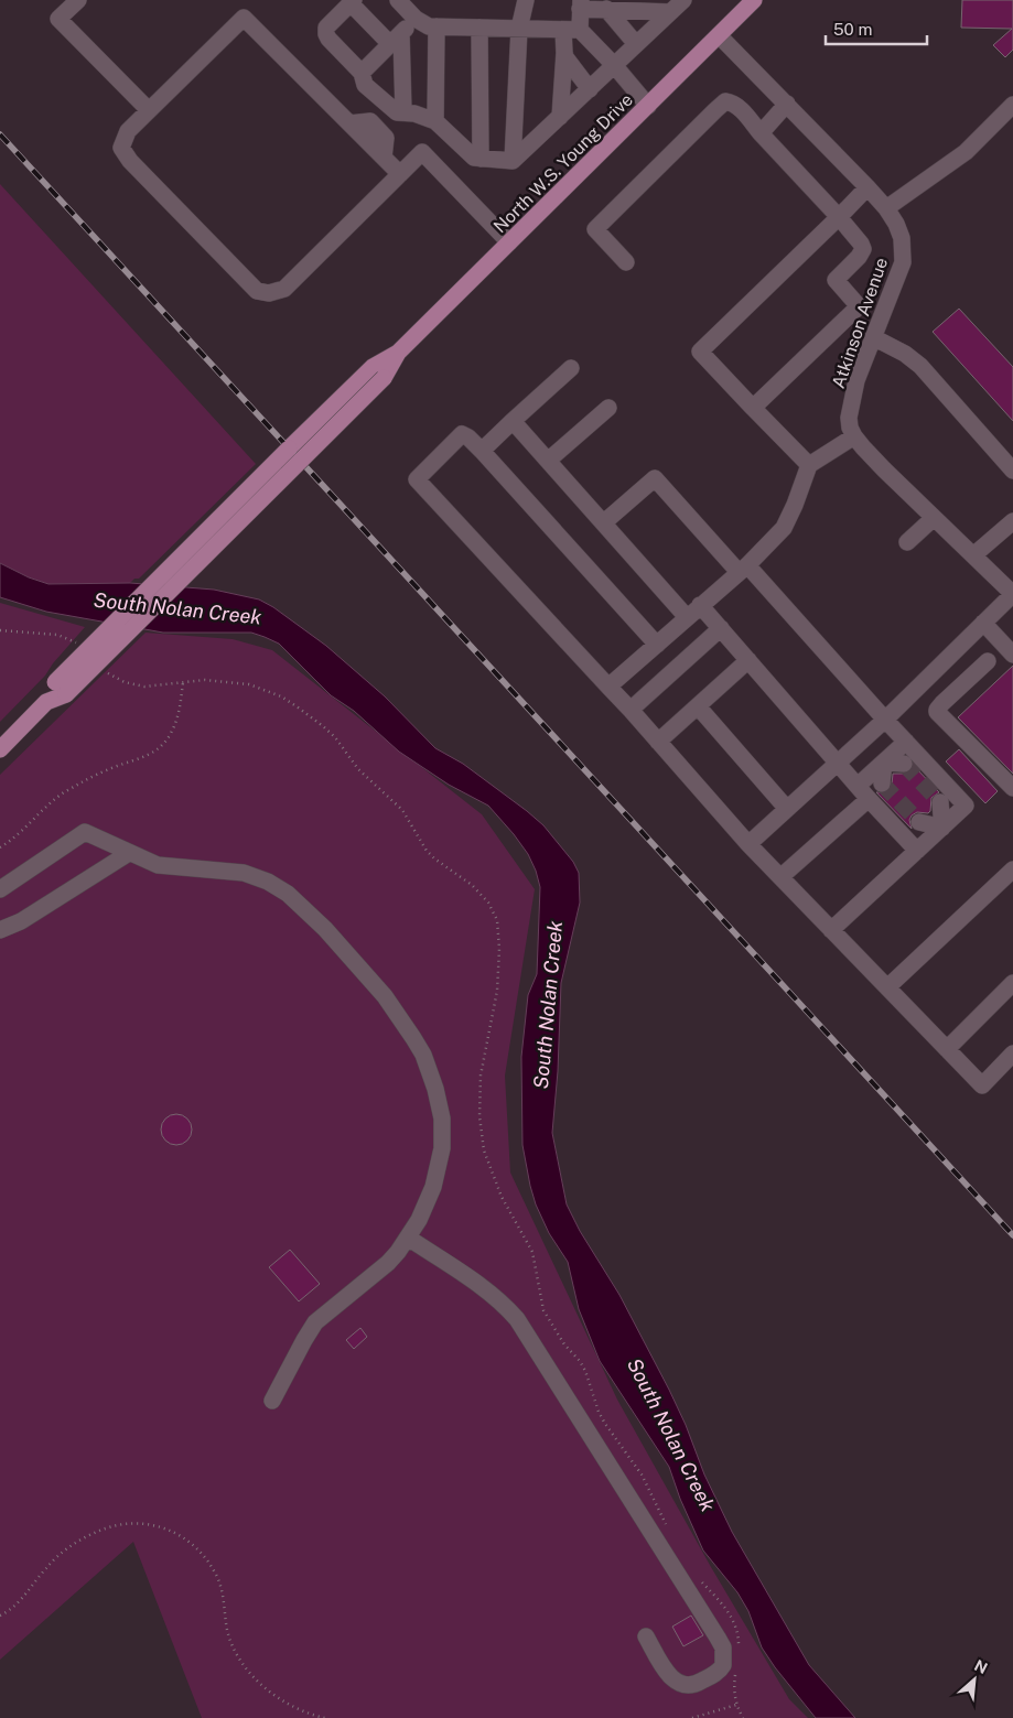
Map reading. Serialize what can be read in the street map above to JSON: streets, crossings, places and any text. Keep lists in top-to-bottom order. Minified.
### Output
{"streets":{"main road":["North W.S. Young Drive"],"street":["Atkinson Avenue"]},"crossings":[["North W.S. Young Drive","Atkinson Avenue"]],"water":["South Nolan Creek"],"scale_bar":"50 m","north":"top right"}
